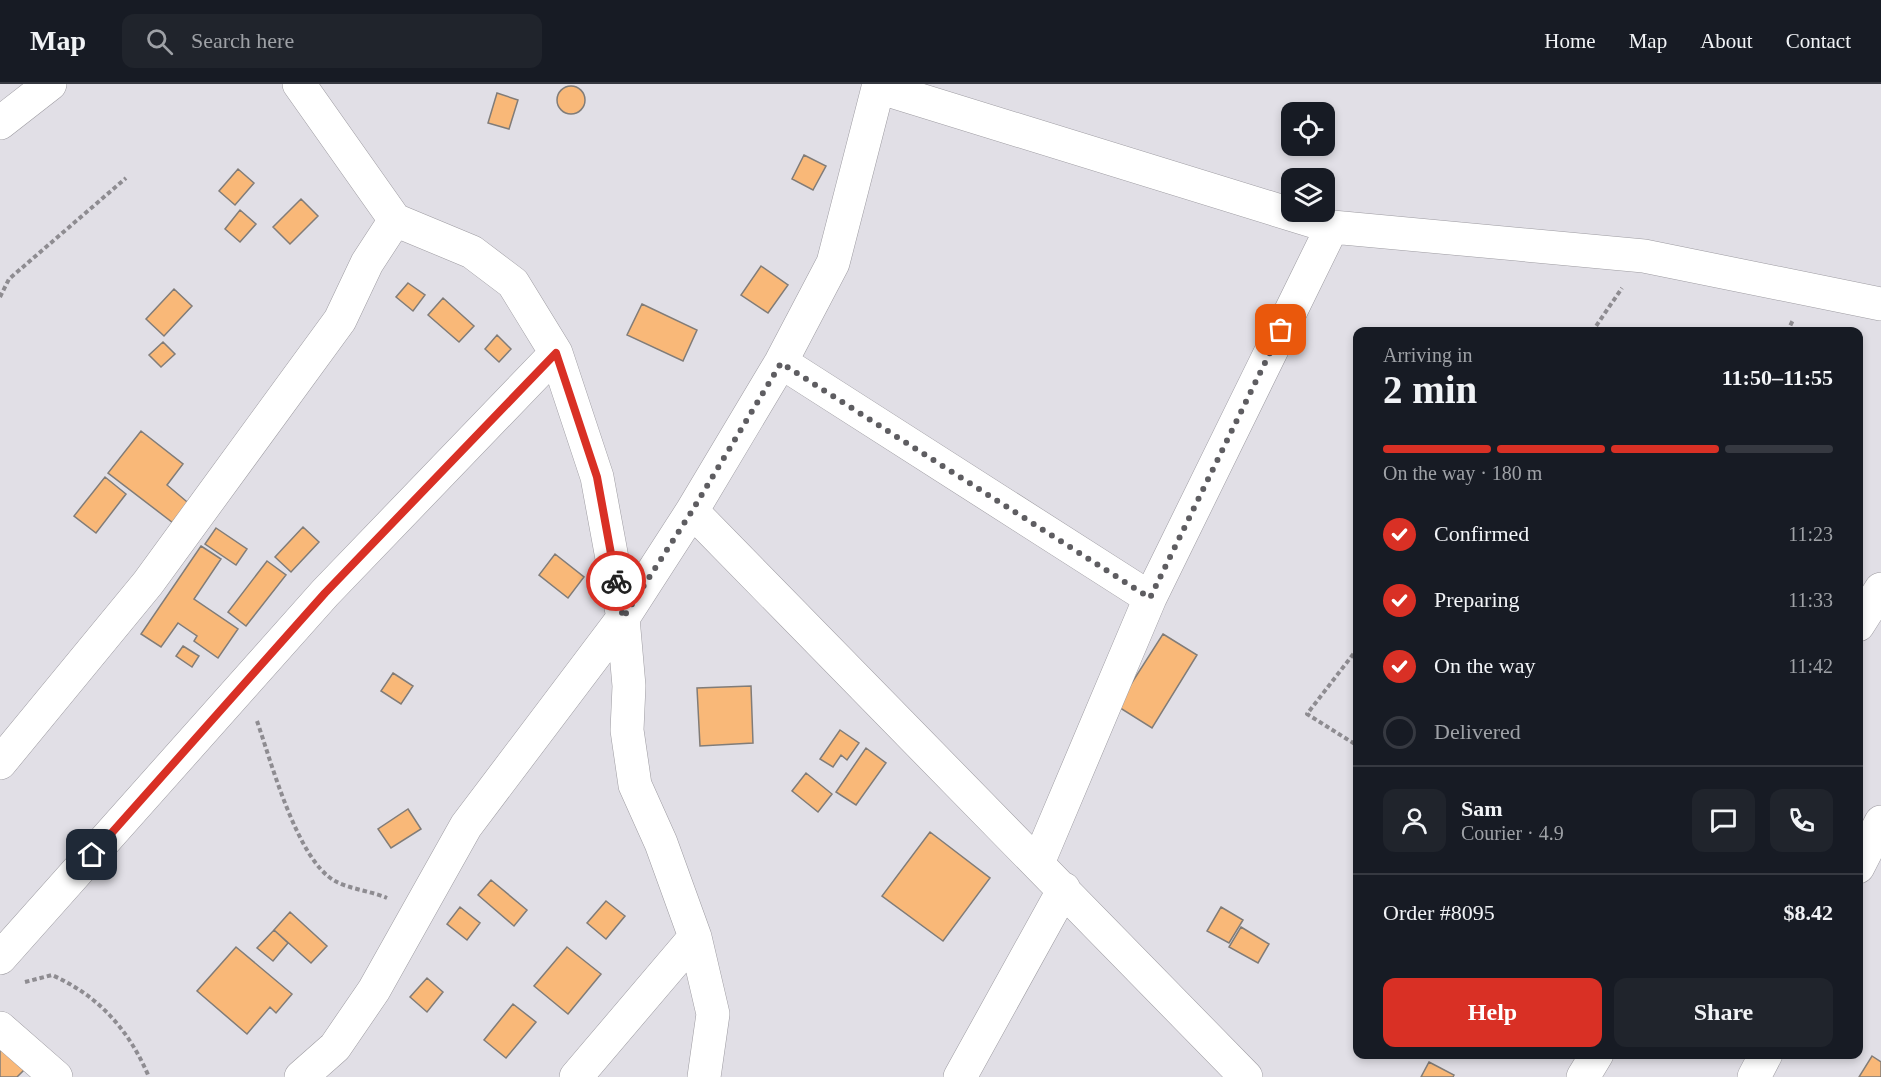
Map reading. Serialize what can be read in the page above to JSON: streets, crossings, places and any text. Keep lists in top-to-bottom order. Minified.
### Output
{"page":{"header":"Map","search":"Search here","nav":["Home","Map","About","Contact"],"heading":["2 min","Arriving in","11:50–11:55"],"panel":["Sam","Courier · 4.9","Order #8095","$8.42"],"bar":"On the way · 180 m","list":[["Confirmed","11:23"],["Preparing","11:33"],["On the way","11:42"],"Delivered"],"buttons":["Help","Share"]}}
